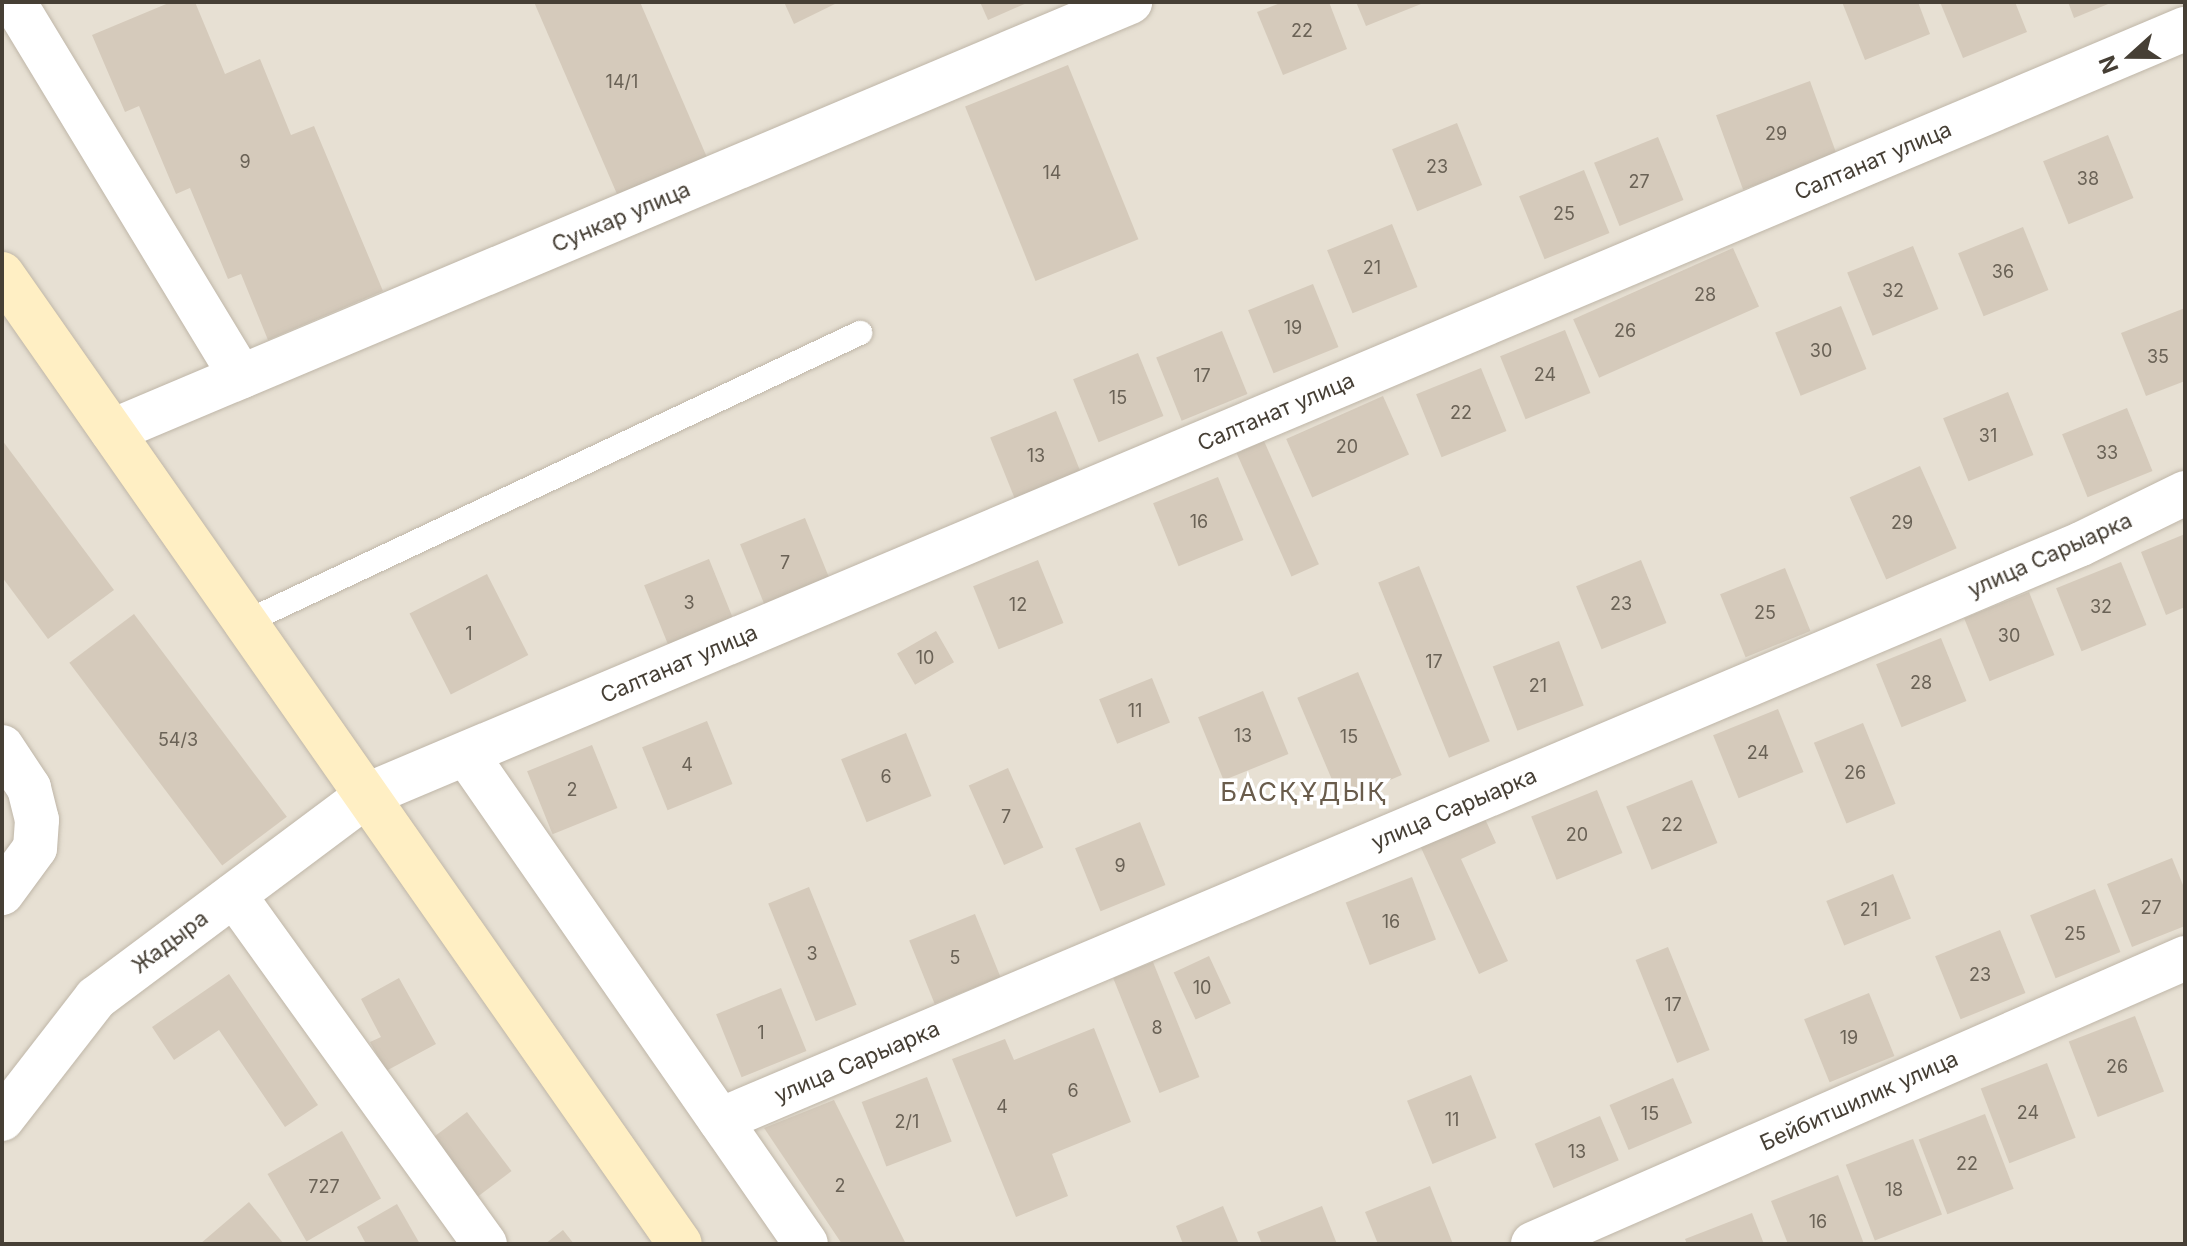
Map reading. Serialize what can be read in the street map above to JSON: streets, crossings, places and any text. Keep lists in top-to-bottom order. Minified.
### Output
{"streets":{"street":["Салтанат улица","Сункар улица","улица Сарыарка","Жадыра","Бейбитшилик улица"]},"crossings":[["Салтанат улица","Жадыра"]],"districts":["БАСҚҰДЫҚ"],"house_numbers":["22","14/1","29","9","23","14","38","27","25","21","36","32","28","19","26","30","35","24","17","15","22","31","20","33","13","16","29","7","3","23","12","32","25","1","30","10","17","28","21","11","13","15","54/3","24","4","26","6","2","7","22","20","9","27","21","16","25","3","5","23","10","17","8","1","19","26","6","4","24","15","11","2/1","13","22","2","727","18","16"],"north":"left"}
